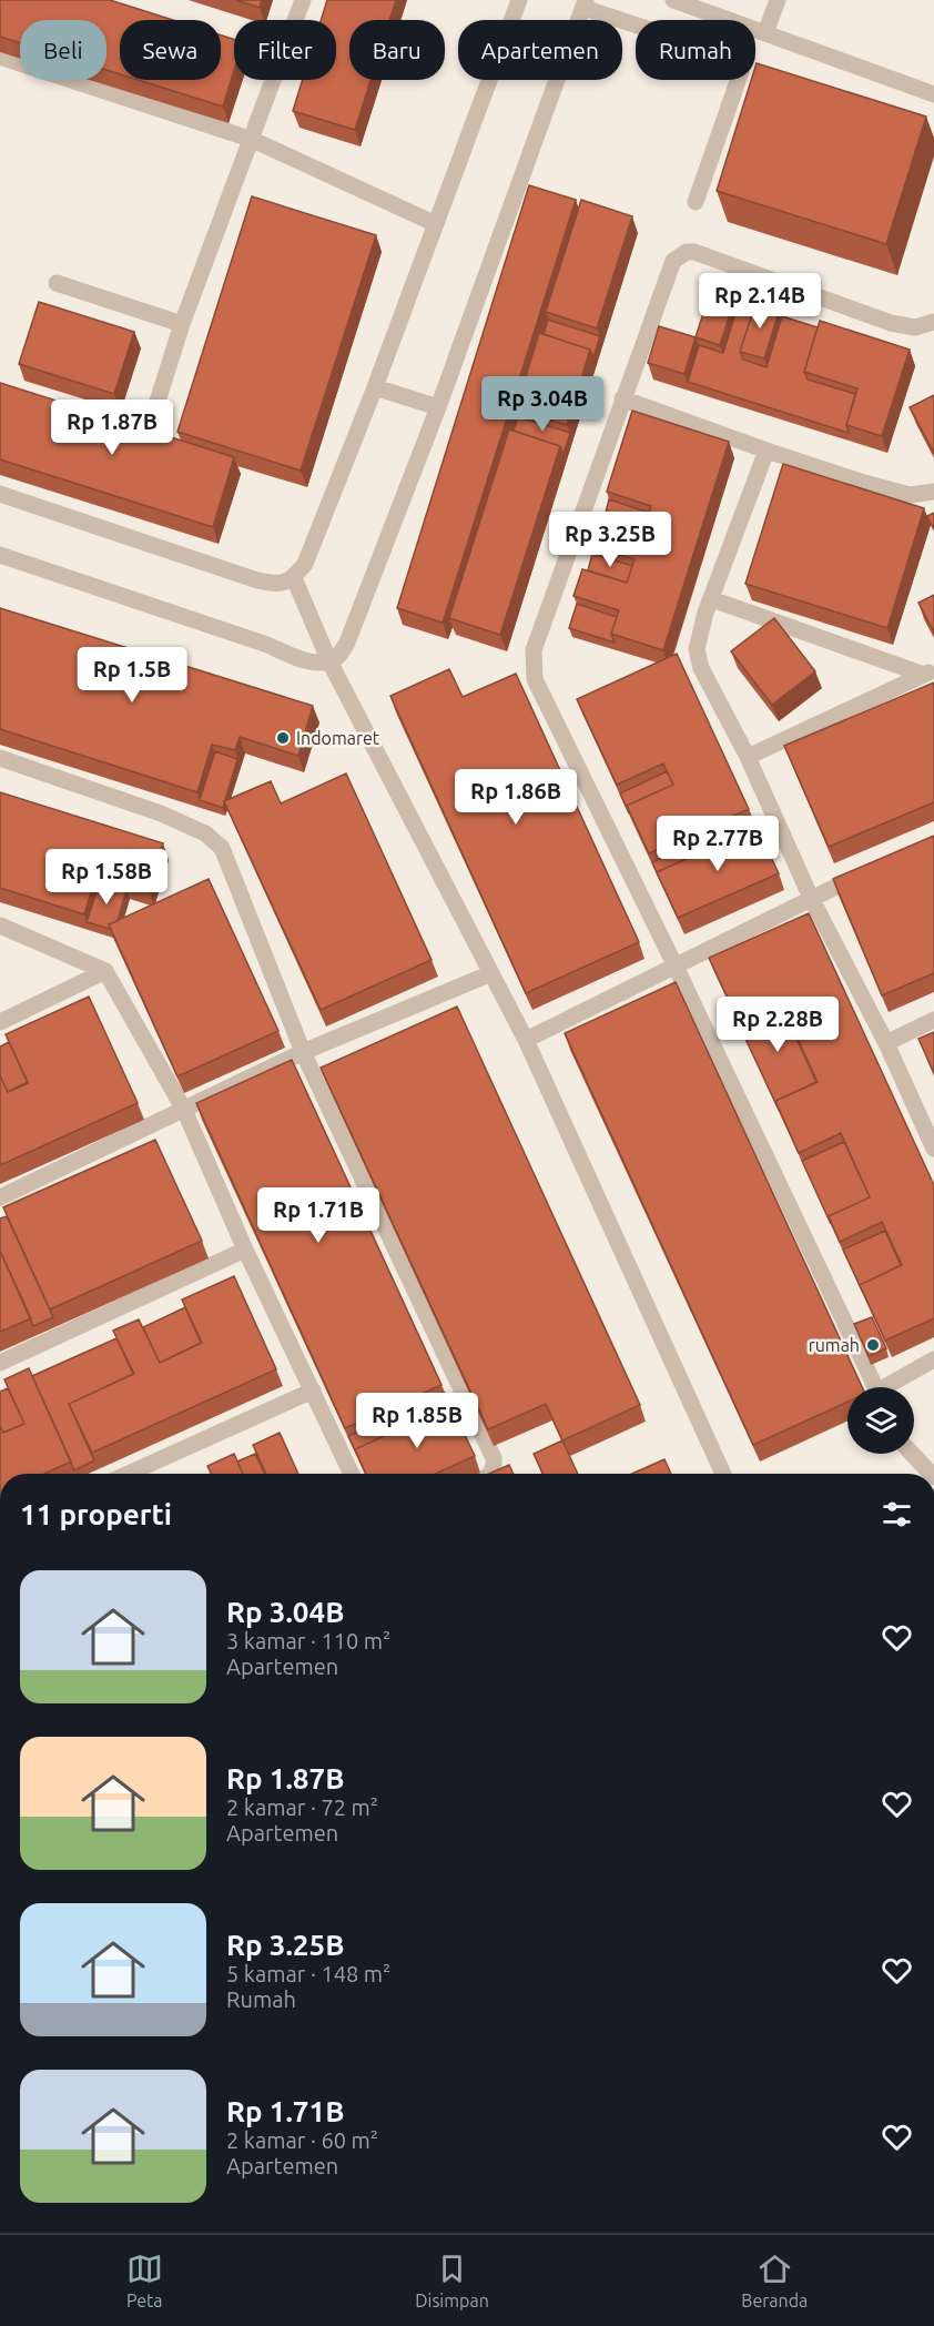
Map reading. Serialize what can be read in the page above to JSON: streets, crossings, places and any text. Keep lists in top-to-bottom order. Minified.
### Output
{"places":["Indomaret","rumah"],"page":{"chip":["Beli","Sewa","Filter","Baru","Apartemen","Rumah"],"price":["Rp 2.14B","Rp 3.04B","Rp 1.87B","Rp 3.25B","Rp 1.5B","Rp 1.86B","Rp 2.77B","Rp 1.58B","Rp 2.28B","Rp 1.71B","Rp 1.85B"],"heading":"11 properti","list":[{"name":"Rp 3.04B","note":"3 kamar · 110 m² · Apartemen"},{"name":"Rp 1.87B","note":"2 kamar · 72 m² · Apartemen"},{"name":"Rp 3.25B","note":"5 kamar · 148 m² · Rumah"},{"name":"Rp 1.71B","note":"2 kamar · 60 m² · Apartemen"}],"tabs":["Peta","Disimpan","Beranda"]}}
